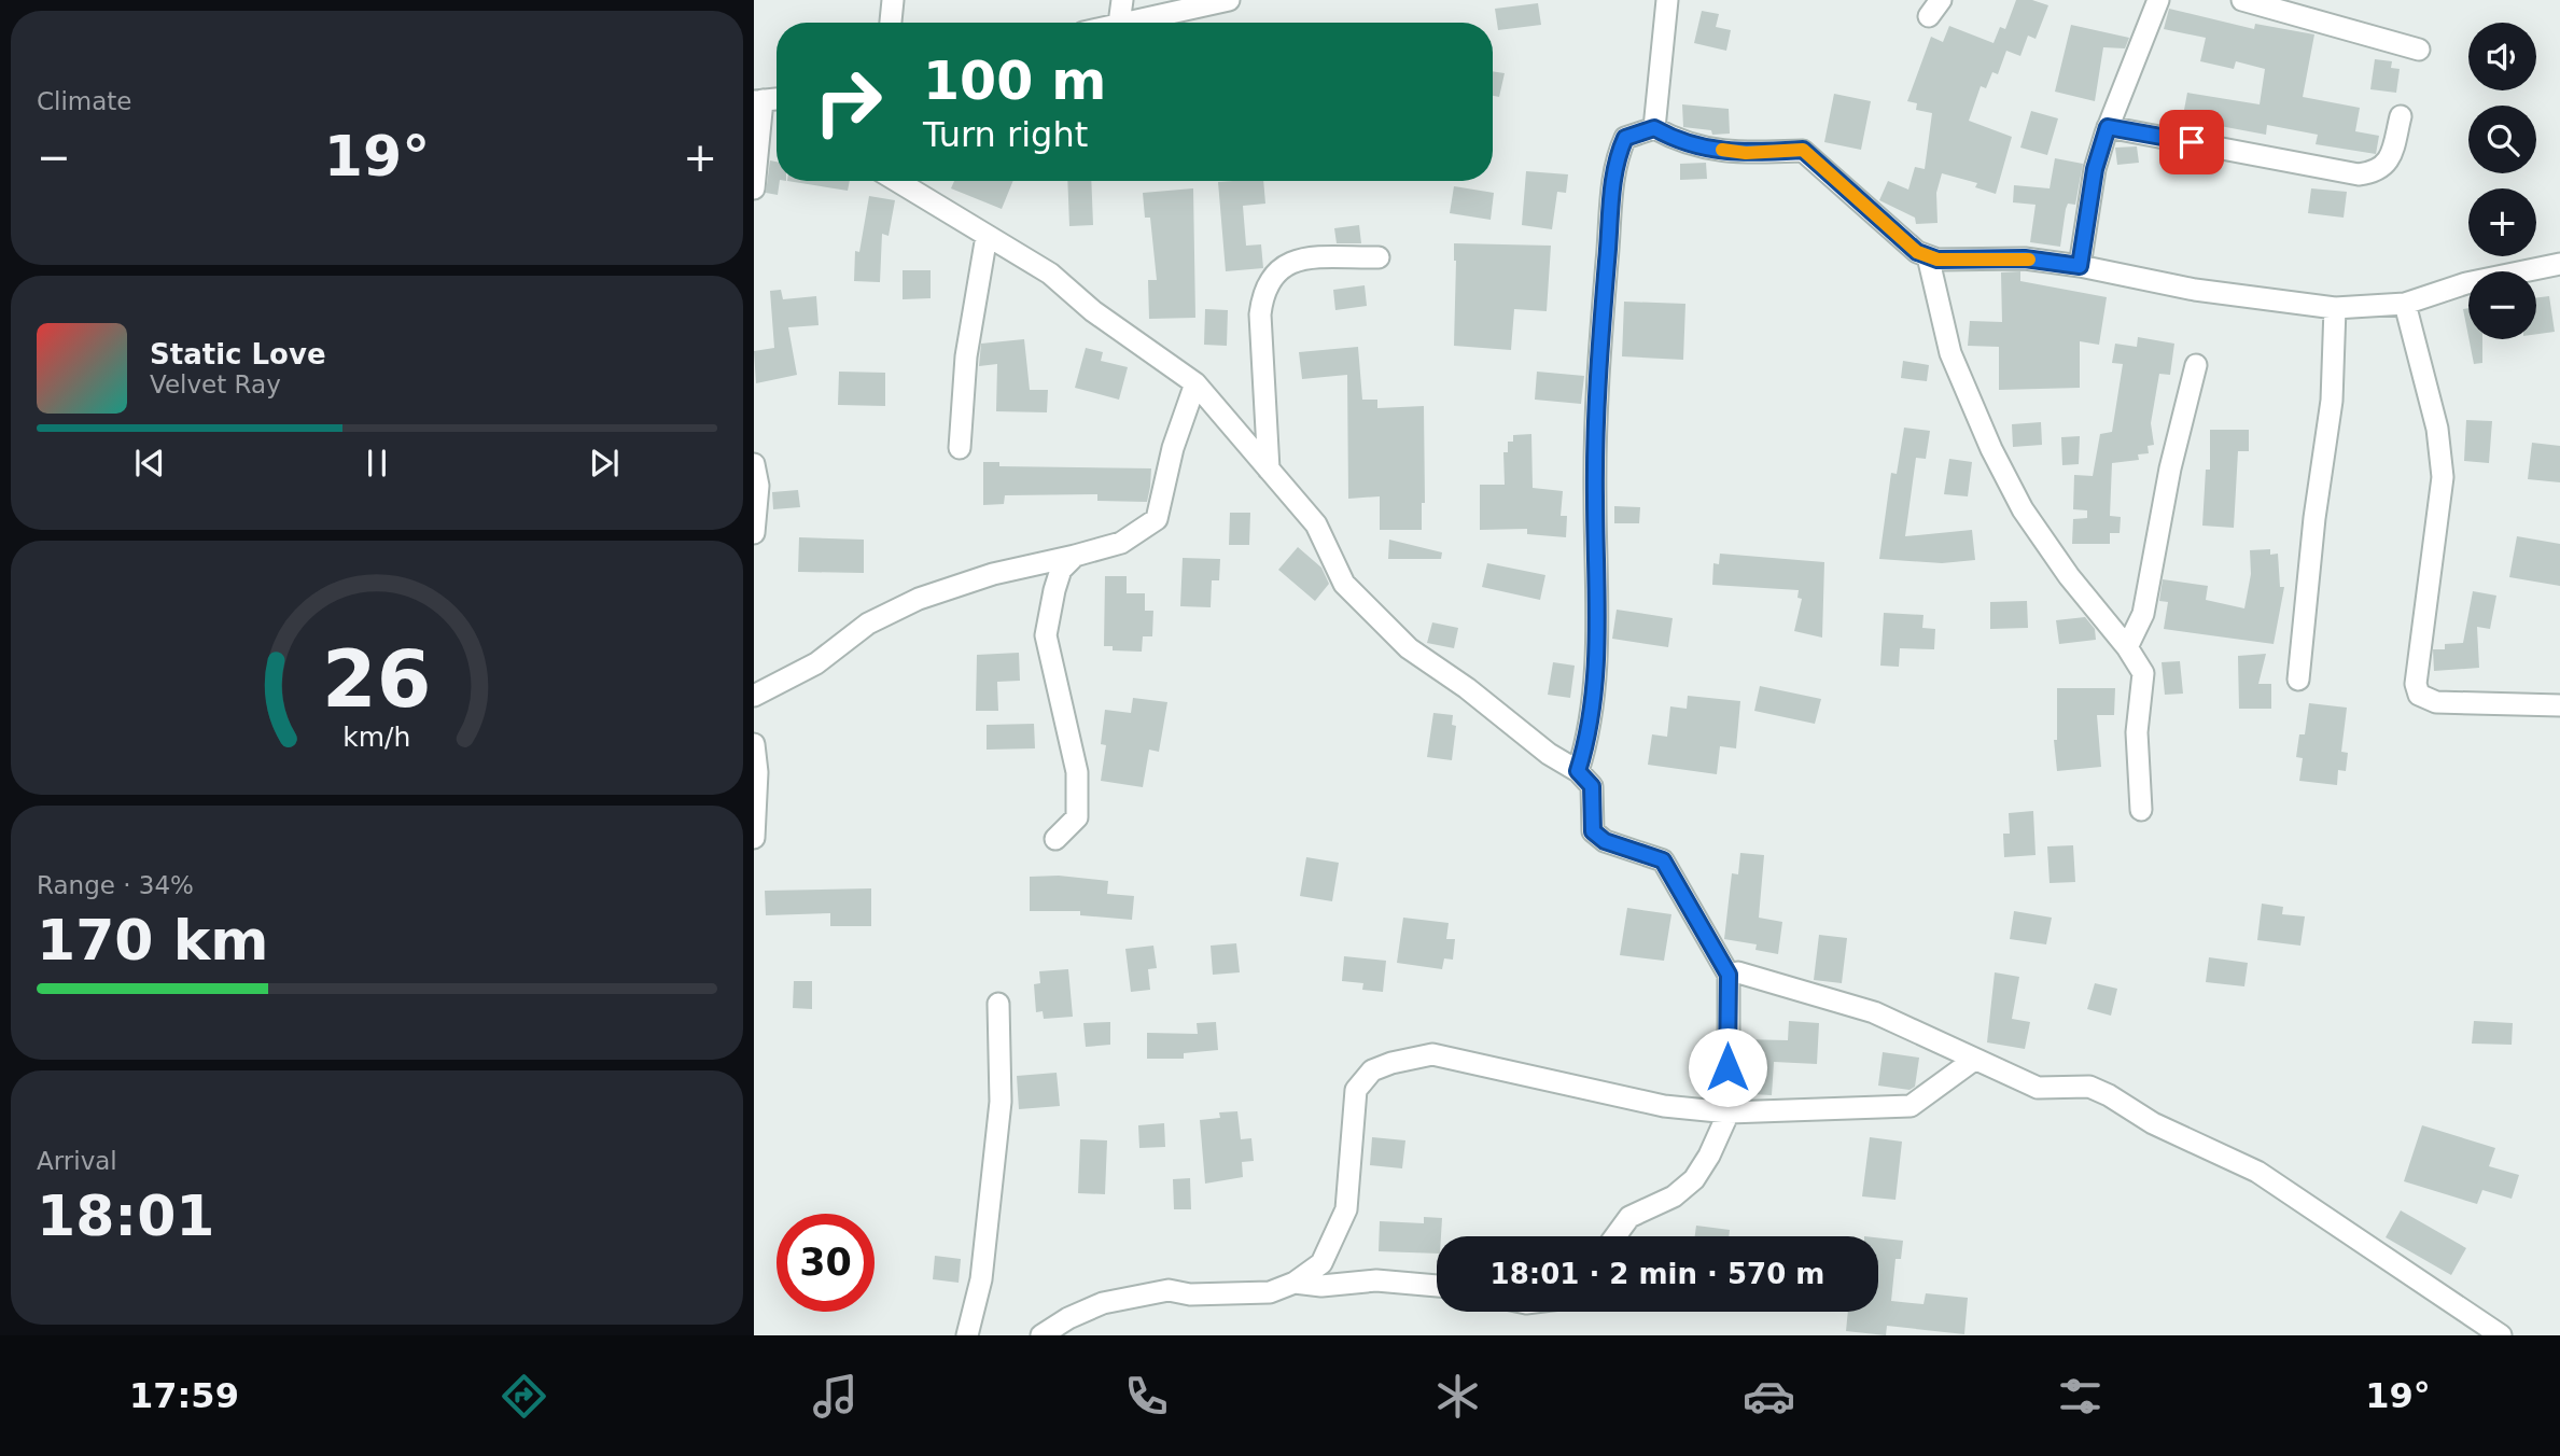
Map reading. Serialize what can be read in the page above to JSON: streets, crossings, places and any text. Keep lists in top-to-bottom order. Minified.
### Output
{"page":{"tile":["Climate",["Range · 34%","170 km"],["Arrival","18:01"]],"map_buttons":["+","−"],"turn":["100 m","Turn right"],"heat":["−","19°","+"],"song":["Static Love","Velvet Ray"],"limit":"30","trip":"18:01 · 2 min · 570 m","tabs":["17:59","19°"],"gauge":["26","km/h"]}}
